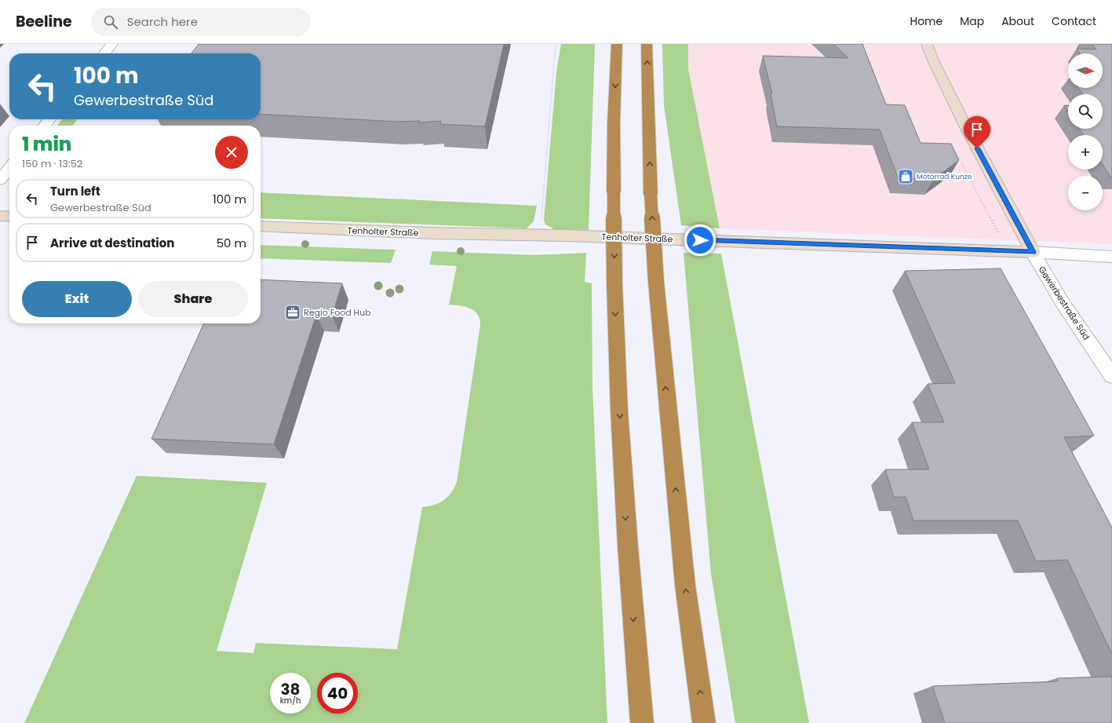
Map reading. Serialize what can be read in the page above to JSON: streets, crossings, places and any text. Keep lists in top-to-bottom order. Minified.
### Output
{"streets":{"street":["Tenholter Straße","Gewerbestraße Süd"]},"crossings":[["Tenholter Straße","Gewerbestraße Süd"]],"places":{"shop":["Motorrad Kunze"],"office":["Regio Food Hub"]},"north":"right","page":{"header":"Beeline","search":"Search here","nav":["Home","Map","About","Contact"],"map_buttons":["+","−"],"turn":["100 m","Gewerbestraße Süd"],"heading":["1 min","150 m · 13:52"],"list":[{"name":"Turn left","note":"Gewerbestraße Süd","value":"100 m"},{"name":"Arrive at destination","value":"50 m"}],"buttons":["Exit","Share"],"speed":"38 km/h","limit":"40"}}
